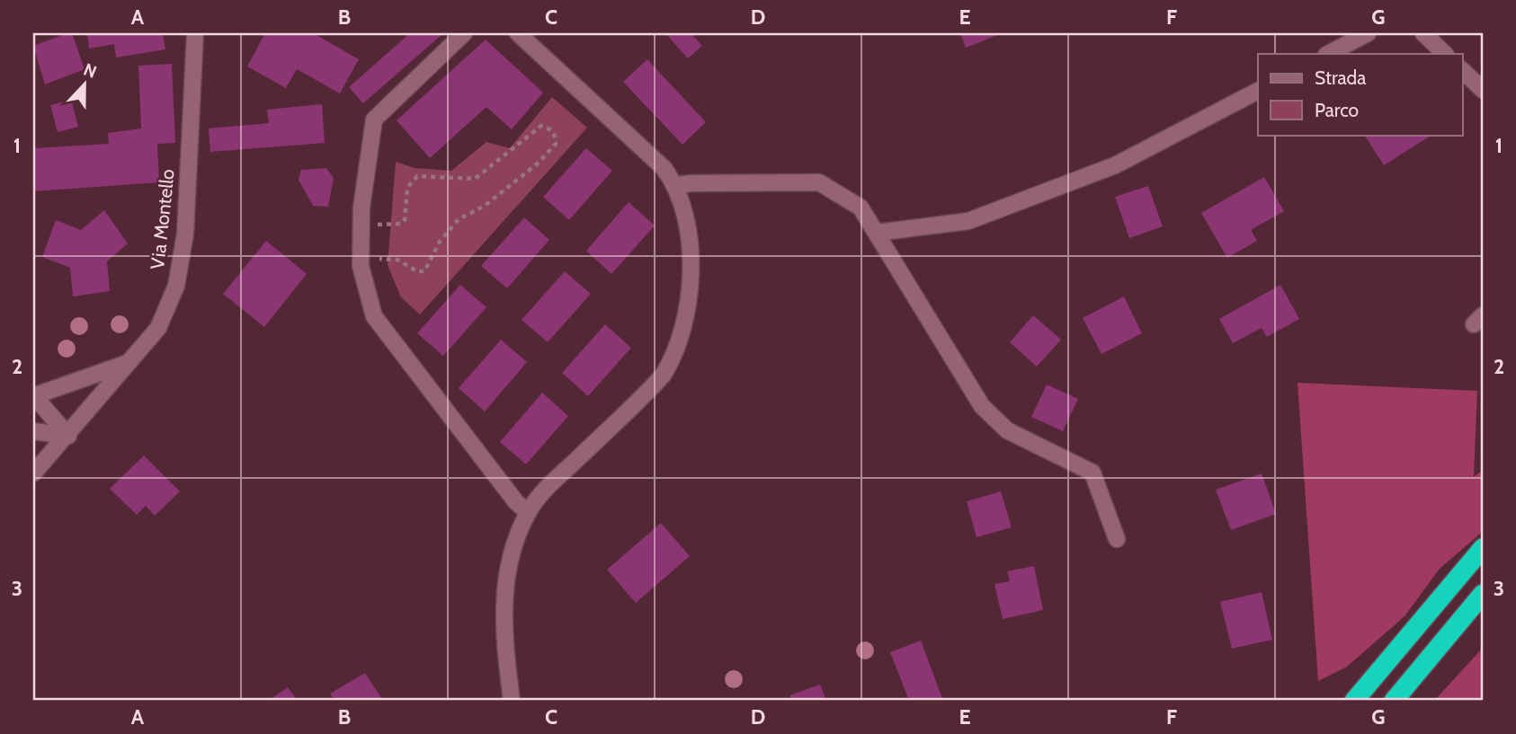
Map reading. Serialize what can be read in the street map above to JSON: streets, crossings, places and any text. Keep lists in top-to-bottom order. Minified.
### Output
{"streets":{"street":["Via Montello"]},"legend":["Strada","Parco"],"north":"top","grid":{"columns":["A","B","C","D","E","F","G"],"rows":["1","2","3"]}}
